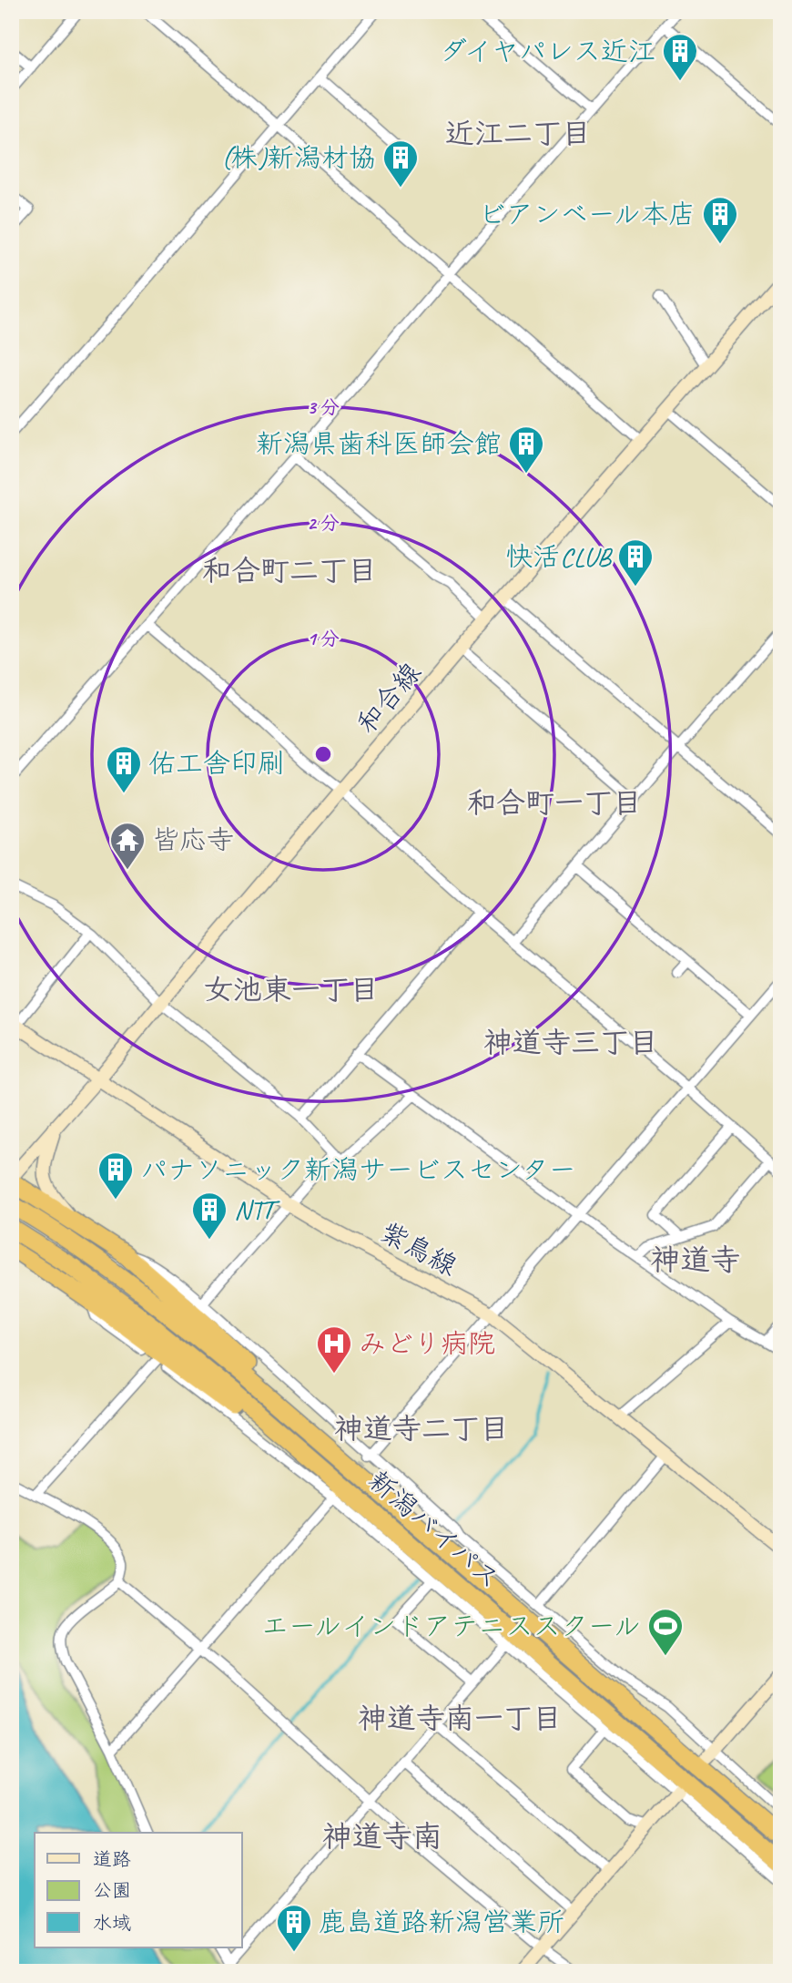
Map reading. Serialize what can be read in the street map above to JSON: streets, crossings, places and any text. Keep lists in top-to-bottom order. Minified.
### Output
{"streets":{"highway":["新潟バイパス"],"main road":["和合線","紫鳥線"]},"crossings":[["和合線","紫鳥線"]],"districts":["近江二丁目","和合町二丁目","和合町一丁目","女池東一丁目","神道寺三丁目","神道寺","神道寺二丁目","神道寺南一丁目","神道寺南"],"places":{"building":["ダイヤパレス近江","(株)新潟材協","ビアンベール本店","新潟県歯科医師会館","快活CLUB","佑工舎印刷","パナソニック新潟サービスセンター","NTT","鹿島道路新潟営業所"],"temple":["皆応寺"],"hospital":["みどり病院"],"sports":["エールインドアテニススクール"]},"legend":["道路","公園","水域"],"rings":["3 分","2 分","1 分"]}
